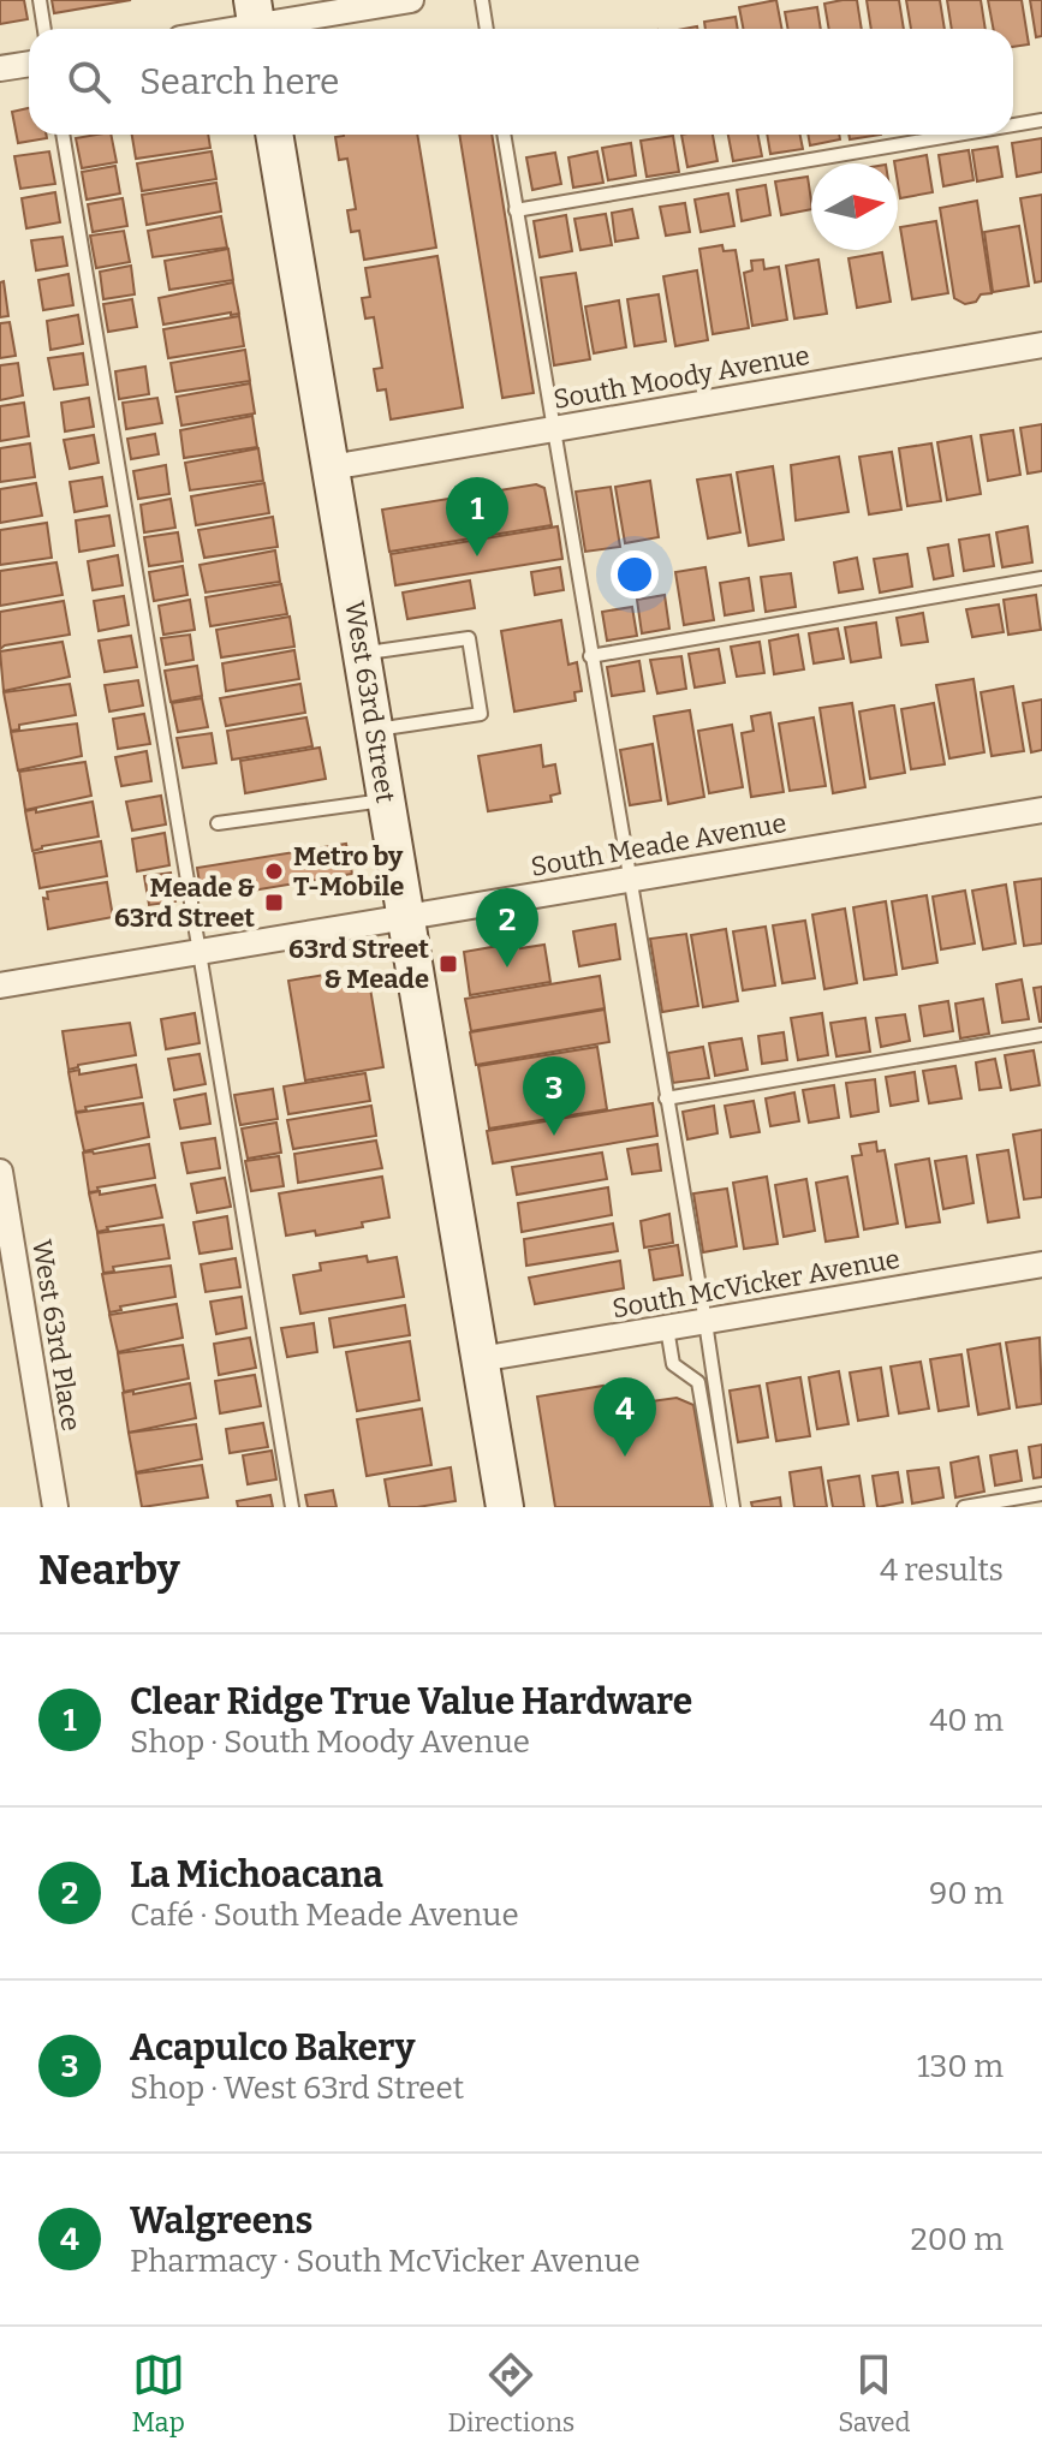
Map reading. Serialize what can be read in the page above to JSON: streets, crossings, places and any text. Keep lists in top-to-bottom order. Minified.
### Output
{"streets":{"main road":["West 63rd Street"],"street":["South Moody Avenue","South Meade Avenue","South McVicker Avenue","West 63rd Place"]},"crossings":[["South Moody Avenue","West 63rd Street"],["West 63rd Street","South Meade Avenue"],["West 63rd Street","South McVicker Avenue"]],"places":{"other":["Metro by T-Mobile"],"transit":["Meade & 63rd Street","63rd Street & Meade"]},"north":"right","page":{"search":"Search here","pins":["1","2","3","4"],"heading":["Nearby","4 results"],"list":[{"mark":"1","name":"Clear Ridge True Value Hardware","note":"Shop · South Moody Avenue","value":"40 m"},{"mark":"2","name":"La Michoacana","note":"Café · South Meade Avenue","value":"90 m"},{"mark":"3","name":"Acapulco Bakery","note":"Shop · West 63rd Street","value":"130 m"},{"mark":"4","name":"Walgreens","note":"Pharmacy · South McVicker Avenue","value":"200 m"}],"nav":["Map","Directions","Saved"]}}
